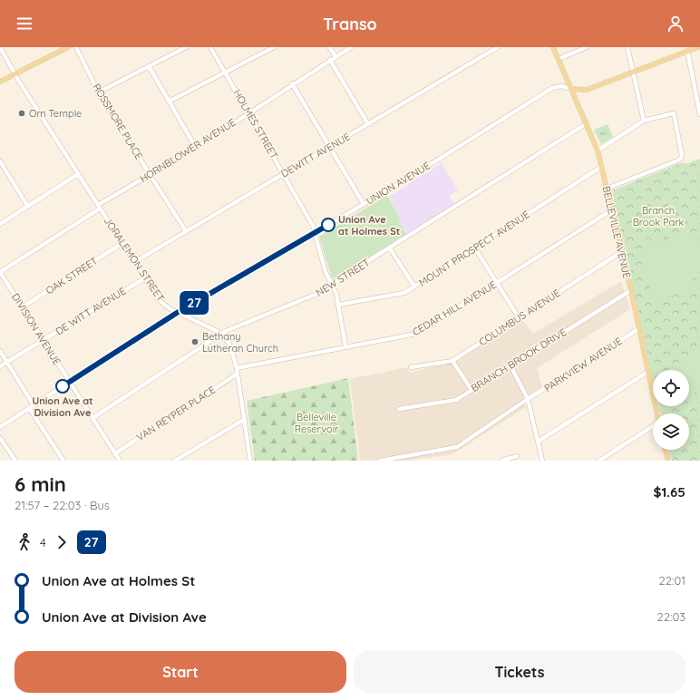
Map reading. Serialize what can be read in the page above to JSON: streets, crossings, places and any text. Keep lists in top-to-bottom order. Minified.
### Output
{"streets":{"main road":["UNION AVENUE","BELLEVILLE AVENUE"],"street":["ROSSMORE PLACE","HOLMES STREET","HORNBLOWER AVENUE","DEWITT AVENUE","MOUNT PROSPECT AVENUE","JORALEMON STREET","OAK STREET","NEW STREET","CEDAR HILL AVENUE","DE WITT AVENUE","COLUMBUS AVENUE","DIVISION AVENUE","BRANCH BROOK DRIVE","PARKVIEW AVENUE","VAN REYPER PLACE"]},"crossings":[["ROSSMORE PLACE","HORNBLOWER AVENUE"],["ROSSMORE PLACE","DEWITT AVENUE"],["HOLMES STREET","HORNBLOWER AVENUE"],["HOLMES STREET","DEWITT AVENUE"],["HOLMES STREET","UNION AVENUE"],["HOLMES STREET","MOUNT PROSPECT AVENUE"],["HOLMES STREET","NEW STREET"],["HOLMES STREET","CEDAR HILL AVENUE"],["HORNBLOWER AVENUE","JORALEMON STREET"],["HORNBLOWER AVENUE","DIVISION AVENUE"],["DEWITT AVENUE","JORALEMON STREET"],["UNION AVENUE","BELLEVILLE AVENUE"],["UNION AVENUE","JORALEMON STREET"],["UNION AVENUE","DIVISION AVENUE"],["BELLEVILLE AVENUE","MOUNT PROSPECT AVENUE"],["BELLEVILLE AVENUE","NEW STREET"],["BELLEVILLE AVENUE","CEDAR HILL AVENUE"],["BELLEVILLE AVENUE","COLUMBUS AVENUE"],["BELLEVILLE AVENUE","BRANCH BROOK DRIVE"],["BELLEVILLE AVENUE","PARKVIEW AVENUE"],["JORALEMON STREET","OAK STREET"],["JORALEMON STREET","NEW STREET"],["JORALEMON STREET","CEDAR HILL AVENUE"],["JORALEMON STREET","DE WITT AVENUE"],["JORALEMON STREET","VAN REYPER PLACE"],["OAK STREET","DIVISION AVENUE"],["NEW STREET","DIVISION AVENUE"],["CEDAR HILL AVENUE","VAN REYPER PLACE"],["DE WITT AVENUE","DIVISION AVENUE"],["DIVISION AVENUE","VAN REYPER PLACE"]],"parks":["Branch Brook Park","Belleville Reservoir"],"places":["Om Temple","Union Ave at Holmes St","Bethany Lutheran Church","Union Ave at Division Ave"],"lines":["bus line 27"],"page":{"header":"Transo","on_map":"27","heading":["6 min","21:57 – 22:03 · Bus","$1.65"],"legs":["4","27"],"list":[{"name":"Union Ave at Holmes St","value":"22:01"},{"name":"Union Ave at Division Ave","value":"22:03"}],"buttons":["Start","Tickets"]}}
